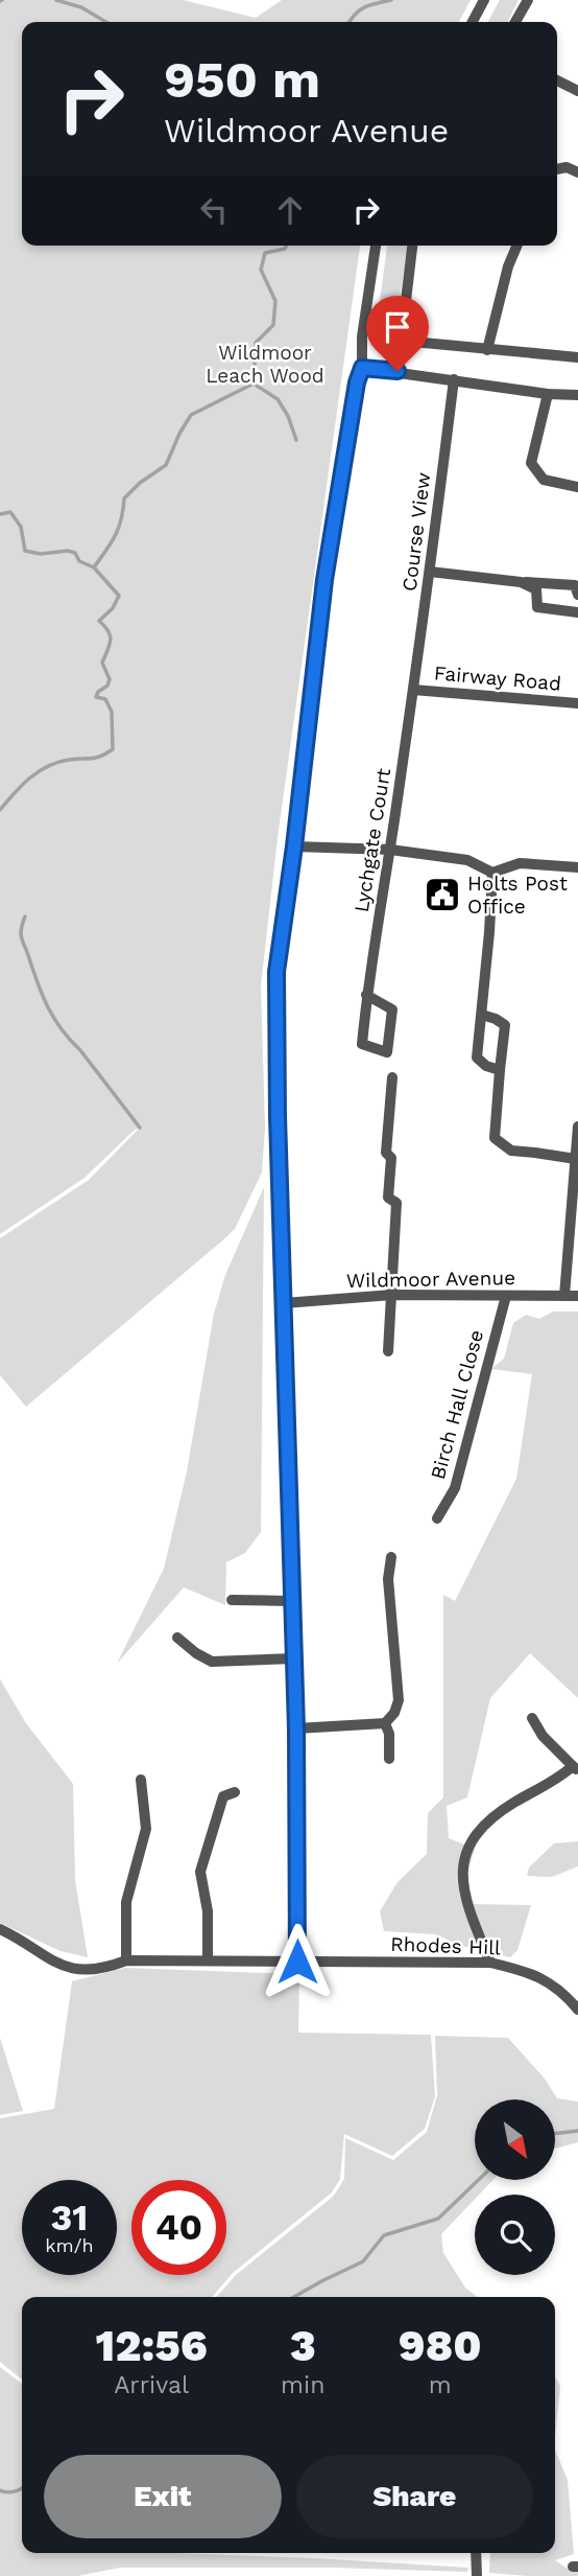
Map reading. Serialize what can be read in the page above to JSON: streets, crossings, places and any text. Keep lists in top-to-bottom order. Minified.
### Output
{"streets":{"street":["Course View","Fairway Road","Lychgate Court","Wildmoor Avenue","Birch Hall Close","Rhodes Hill"]},"crossings":[["Course View","Fairway Road"],["Course View","Lychgate Court"],["Fairway Road","Lychgate Court"],["Wildmoor Avenue","Birch Hall Close"]],"parks":["Wildmoor Leach Wood"],"places":{"public building":["Holts Post Office"]},"north":"bottom right","page":{"turn":["950 m","Wildmoor Avenue"],"speed":"31 km/h","limit":"40","eta":["12:56","Arrival","3","min","980","m"],"buttons":["Exit","Share"]}}
